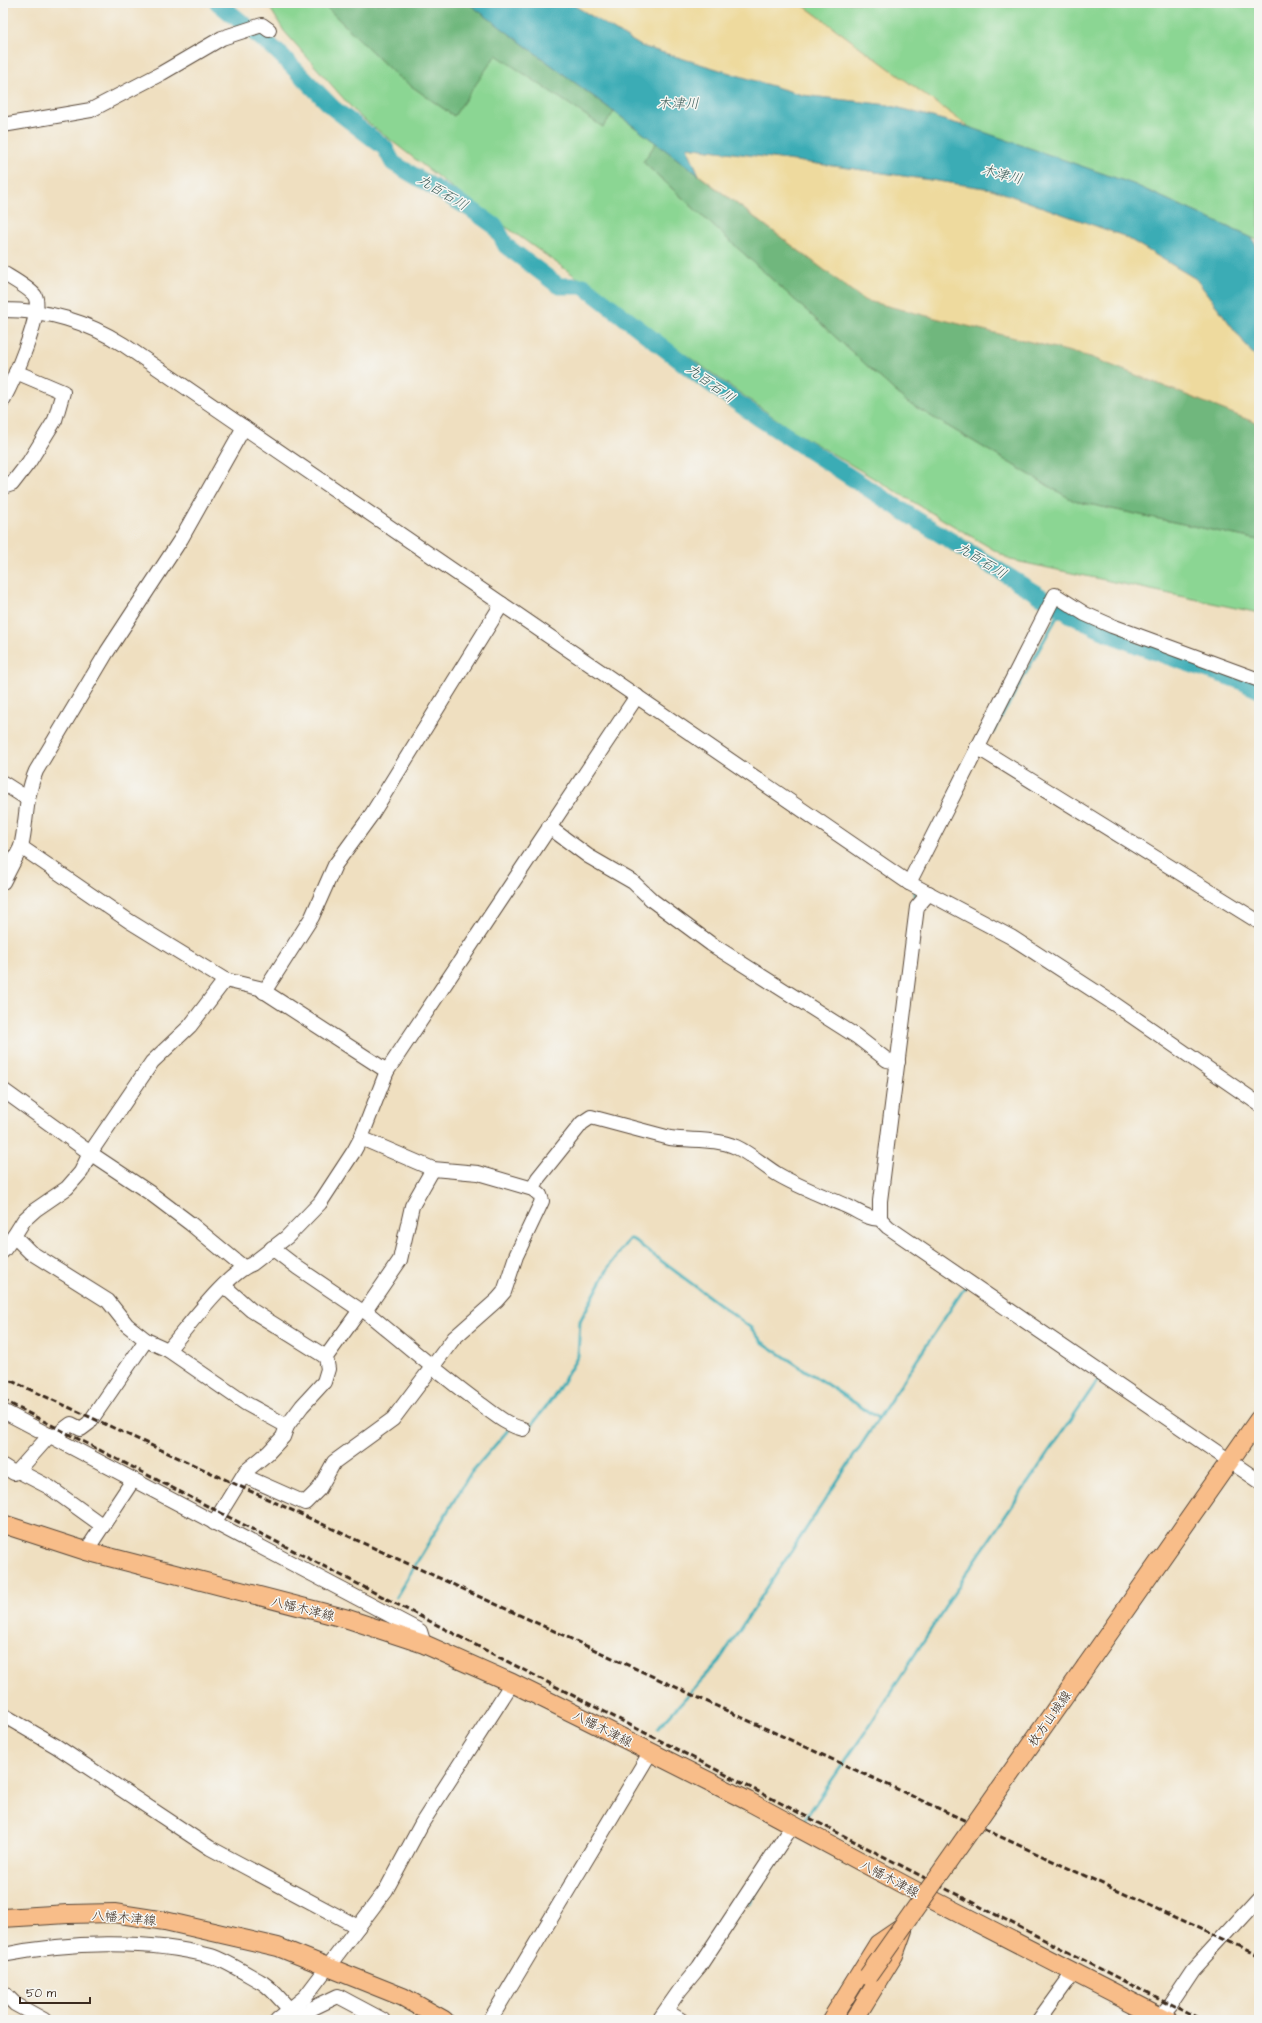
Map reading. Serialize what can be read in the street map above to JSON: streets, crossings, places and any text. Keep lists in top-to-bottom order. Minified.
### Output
{"streets":{"main road":["八幡木津線","枚方山城線"]},"water":["木津川","九百石川"],"scale_bar":"50 m"}
